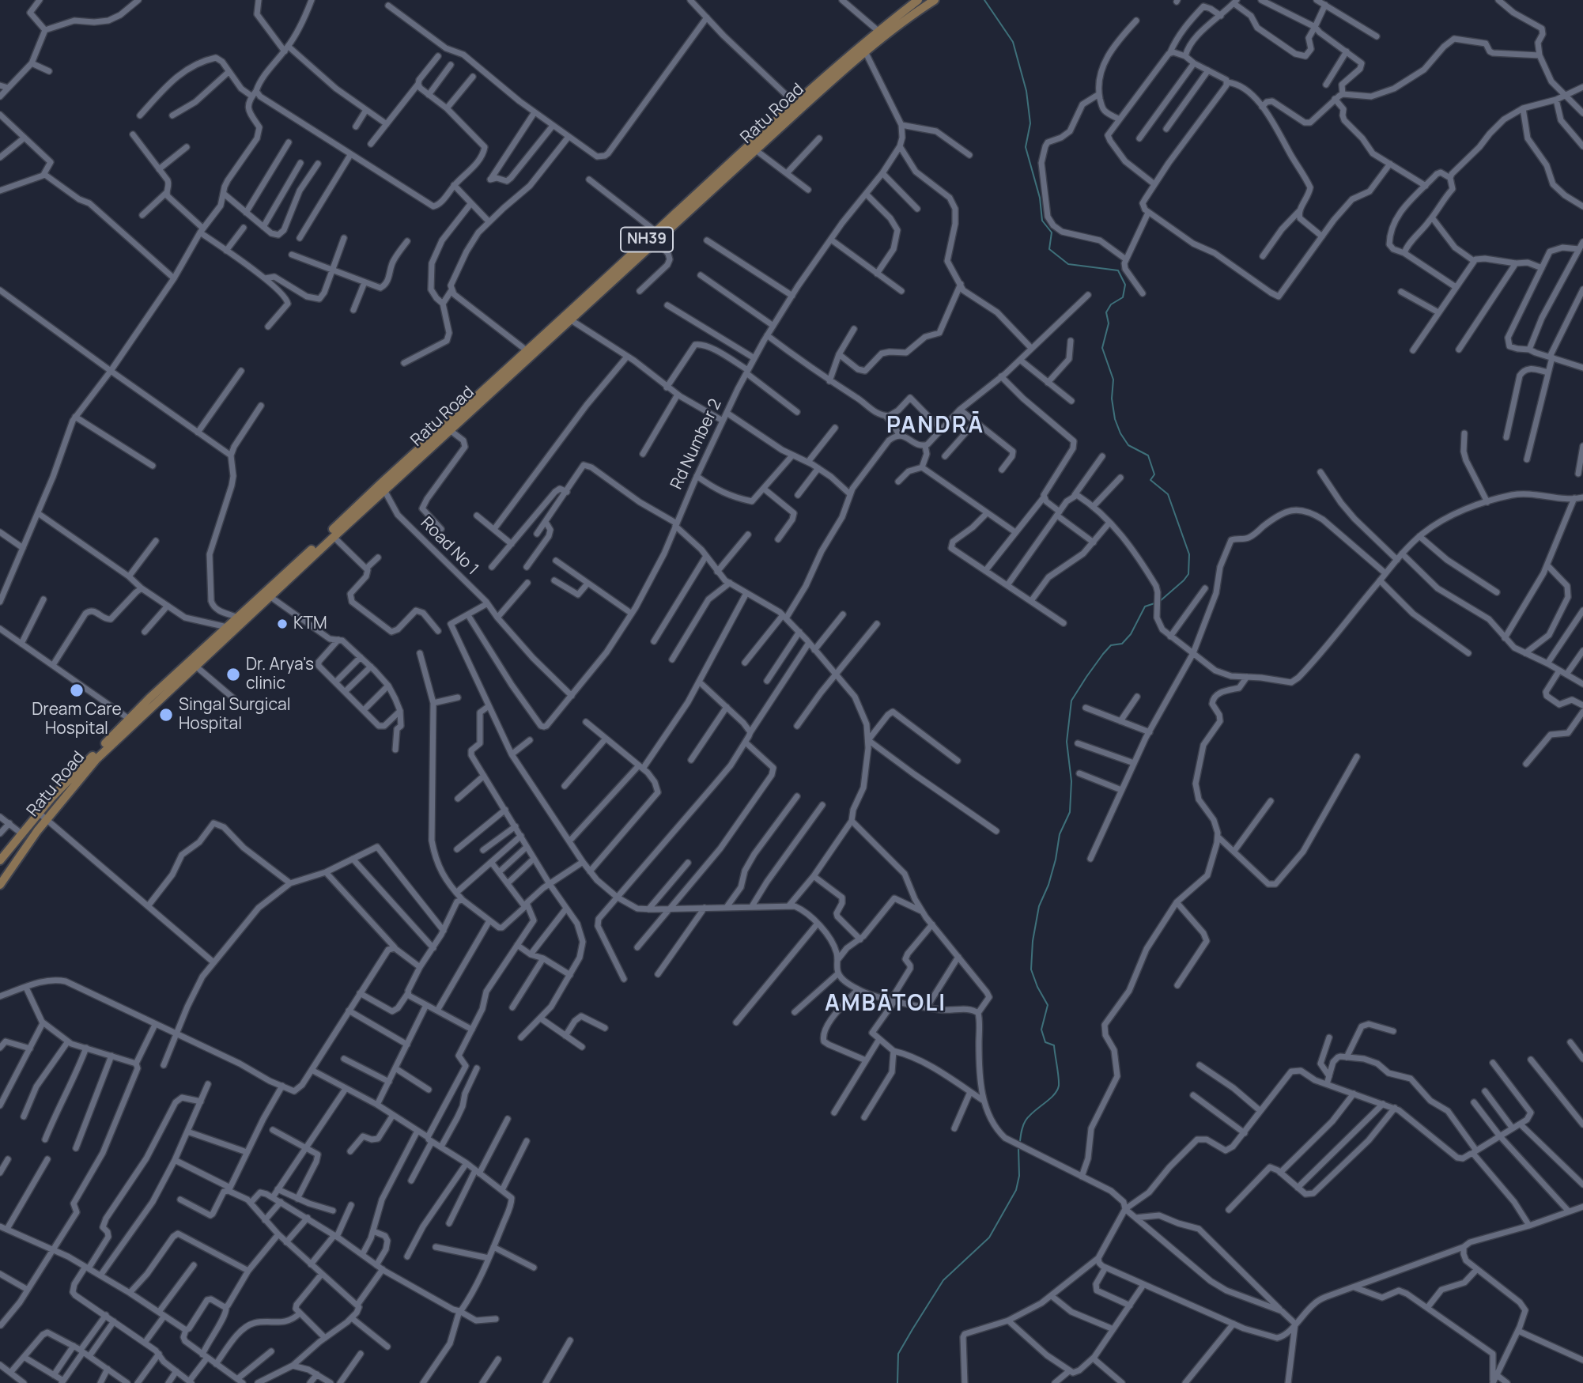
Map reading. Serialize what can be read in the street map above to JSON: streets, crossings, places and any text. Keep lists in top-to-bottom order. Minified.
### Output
{"streets":{"main road":["Ratu Road","NH39"],"street":["Rd Number 2","Road No 1"]},"crossings":[["Ratu Road","Road No 1"],["Rd Number 2","Road No 1"]],"districts":["PANDRĀ","AMBĀTOLI"],"places":["KTM","Dr. Arya's clinic","Dream Care Hospital","Singal Surgical Hospital"]}
